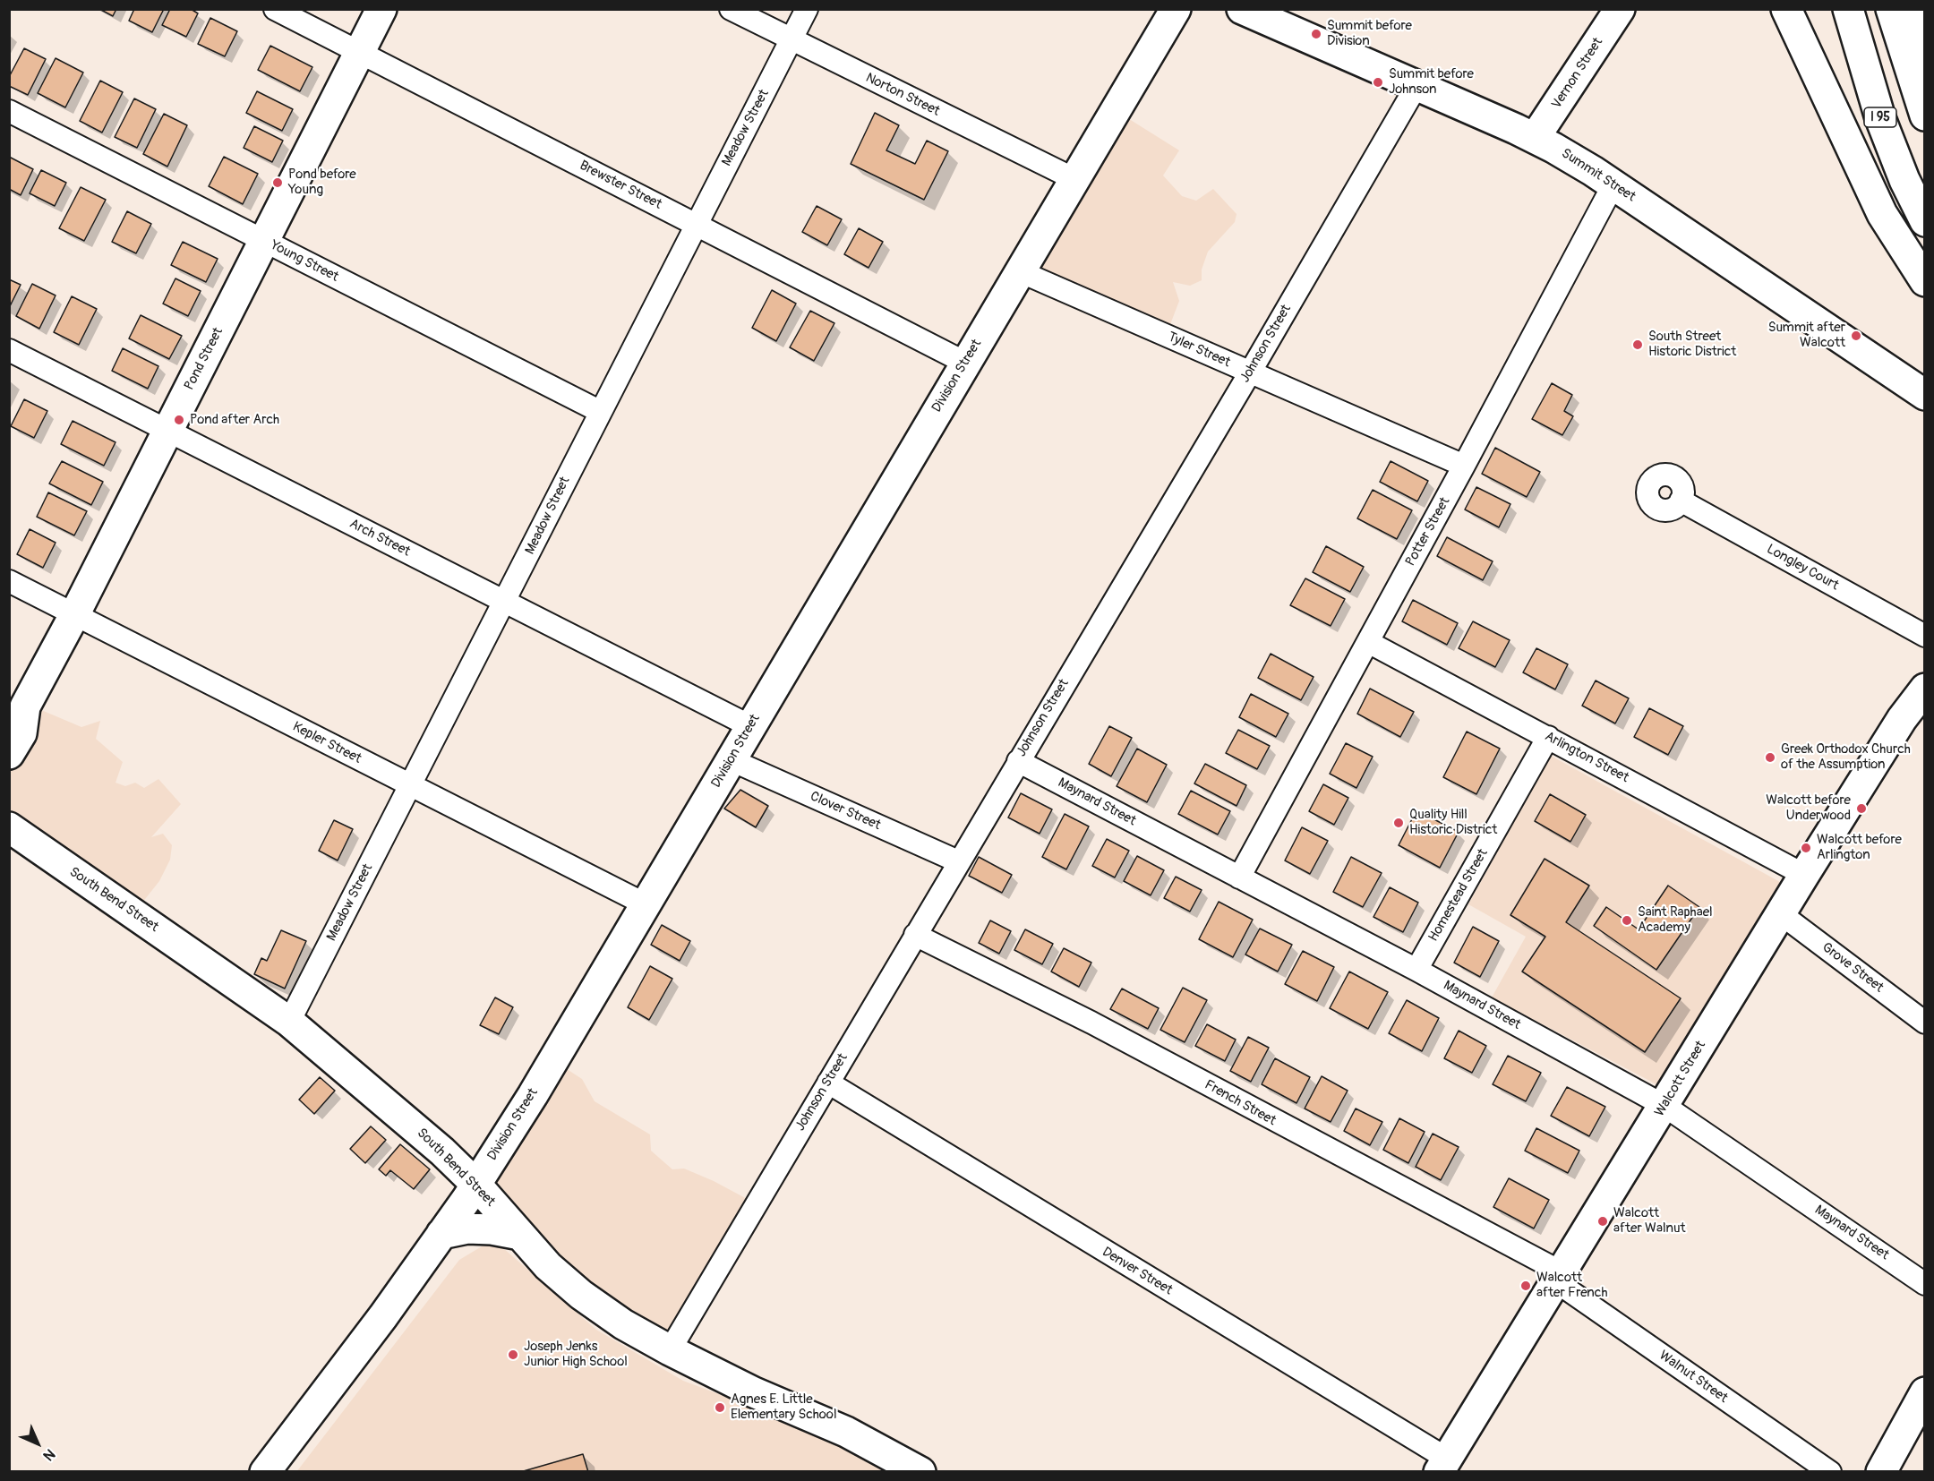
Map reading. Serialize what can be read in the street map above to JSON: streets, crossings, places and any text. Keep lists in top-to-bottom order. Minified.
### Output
{"streets":{"main road":["Vernon Street","I 95","Summit Street","Pond Street","Division Street","South Bend Street","Walcott Street"],"street":["Norton Street","Meadow Street","Brewster Street","Young Street","Johnson Street","Tyler Street","Potter Street","Arch Street","Longley Court","Kepler Street","Arlington Street","Maynard Street","Clover Street","Homestead Street","Grove Street","French Street","Denver Street","Walnut Street"]},"crossings":[["Vernon Street","Summit Street"],["Norton Street","Meadow Street"],["Norton Street","Division Street"],["Meadow Street","Brewster Street"],["Meadow Street","Young Street"],["Meadow Street","Arch Street"],["Meadow Street","Kepler Street"],["Meadow Street","South Bend Street"],["Summit Street","Johnson Street"],["Summit Street","Potter Street"],["Brewster Street","Pond Street"],["Brewster Street","Division Street"],["Young Street","Pond Street"],["Johnson Street","Tyler Street"],["Johnson Street","Maynard Street"],["Johnson Street","Clover Street"],["Johnson Street","South Bend Street"],["Johnson Street","French Street"],["Johnson Street","Denver Street"],["Tyler Street","Division Street"],["Tyler Street","Potter Street"],["Pond Street","Arch Street"],["Pond Street","Kepler Street"],["Division Street","Arch Street"],["Division Street","Kepler Street"],["Division Street","Clover Street"],["Division Street","South Bend Street"],["Potter Street","Arlington Street"],["Potter Street","Maynard Street"],["Arlington Street","Homestead Street"],["Arlington Street","Walcott Street"],["Maynard Street","Homestead Street"],["Maynard Street","Walcott Street"],["Grove Street","Walcott Street"],["Walcott Street","French Street"],["Walcott Street","Denver Street"],["Walcott Street","Walnut Street"],["French Street","Walnut Street"]],"places":["Summit before Division","Summit before Johnson","Pond before Young","Summit after Walcott","South Street Historic District","Pond after Arch","Greek Orthodox Church of the Assumption","Walcott before Underwood","Quality Hill Historic District","Walcott before Arlington","Saint Raphael Academy","Walcott after Walnut","Walcott after French","Joseph Jenks Junior High School","Agnes E. Little Elementary School"],"north":"bottom right"}
